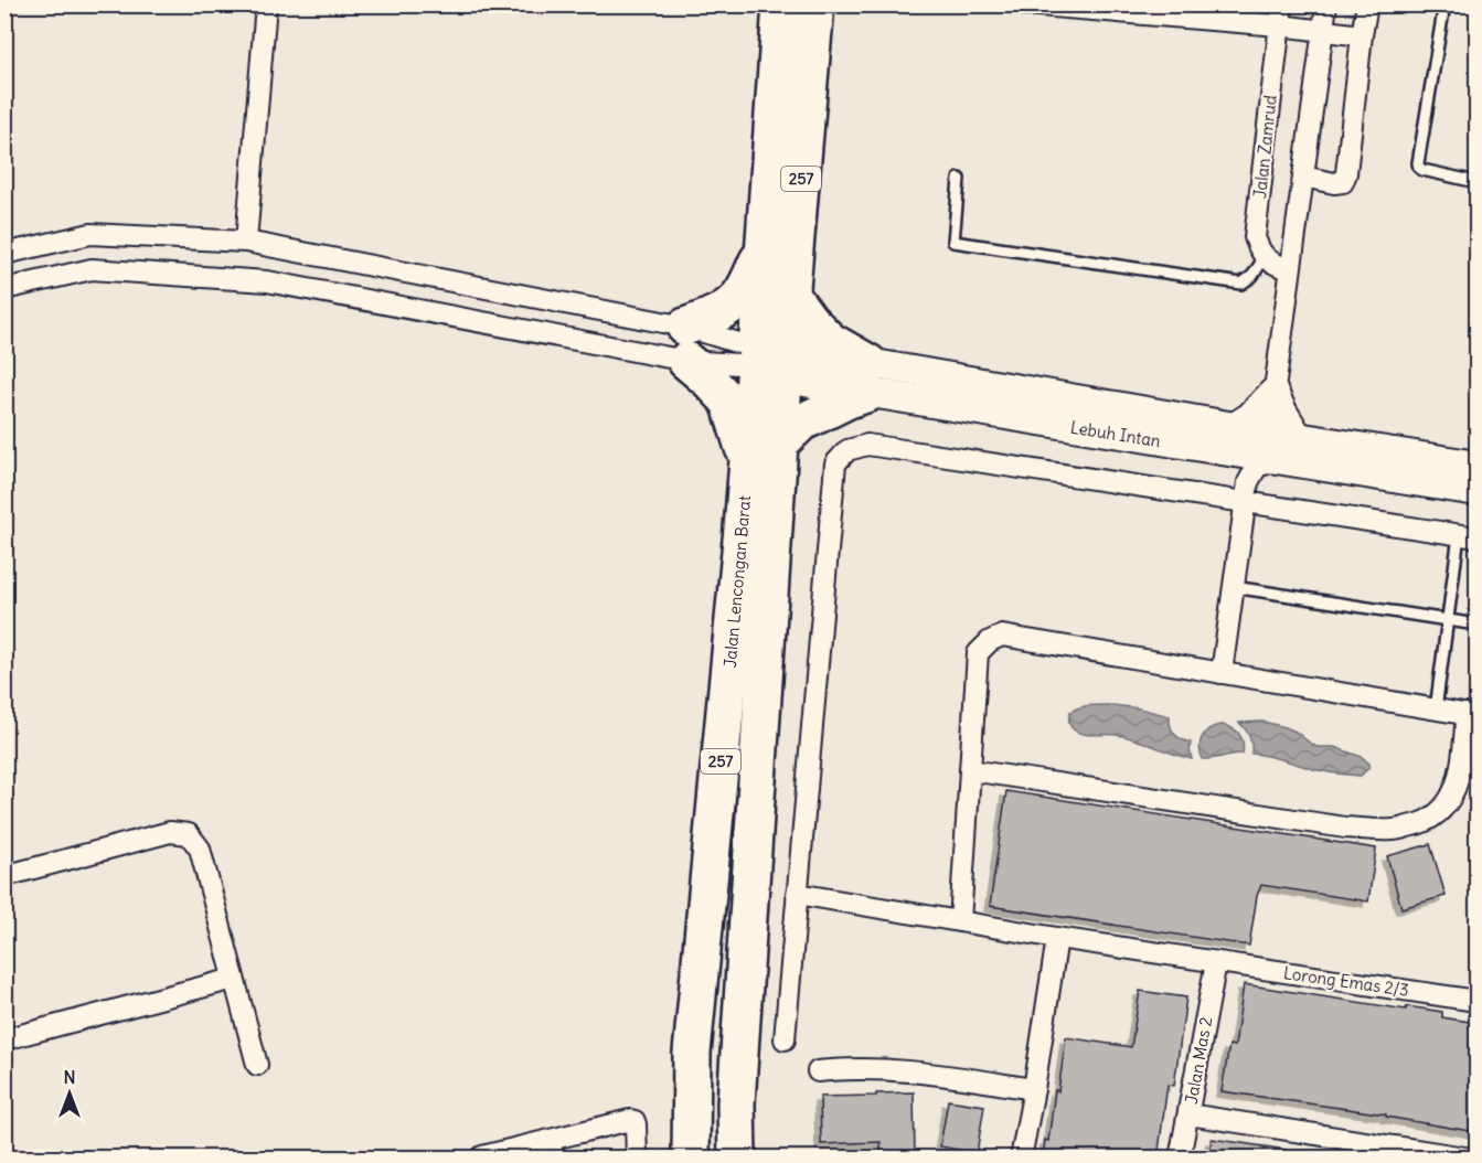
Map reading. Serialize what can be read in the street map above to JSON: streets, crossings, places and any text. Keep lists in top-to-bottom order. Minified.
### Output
{"streets":{"highway":["257","Jalan Lencongan Barat"],"main road":["Lebuh Intan"],"street":["Jalan Zamrud","Lorong Emas 2/3","Jalan Mas 2"]},"crossings":[["Lebuh Intan","Jalan Lencongan Barat"],["Lorong Emas 2/3","Jalan Mas 2"]],"north":"top"}
